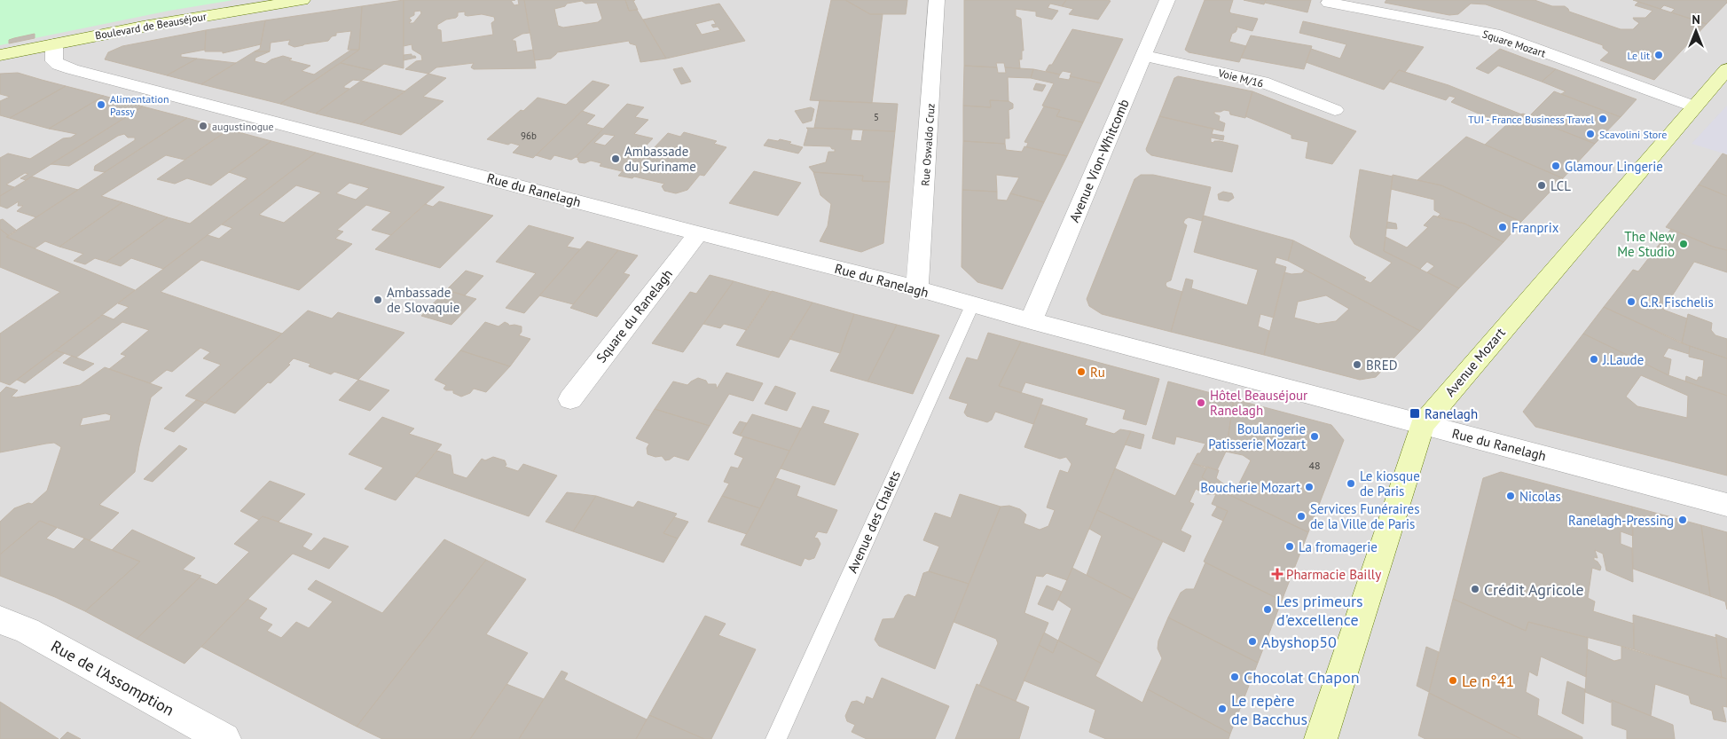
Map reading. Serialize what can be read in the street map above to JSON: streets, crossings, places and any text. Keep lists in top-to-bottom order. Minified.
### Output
{"streets":{"street":["Boulevard de Beauséjour","Square Mozart","Voie M/16","Rue Oswaldo Cruz","Avenue Vion-Whitcomb","Rue du Ranelagh","Square du Ranelagh","Avenue Mozart","Rue de l'Assomption"],"lane":["Avenue des Chalets"]},"crossings":[["Boulevard de Beauséjour","Rue du Ranelagh"],["Square Mozart","Avenue Mozart"],["Voie M/16","Avenue Vion-Whitcomb"],["Rue Oswaldo Cruz","Rue du Ranelagh"],["Avenue Vion-Whitcomb","Rue du Ranelagh"],["Rue du Ranelagh","Square du Ranelagh"],["Rue du Ranelagh","Avenue Mozart"],["Rue du Ranelagh","Avenue des Chalets"]],"places":{"other":["Le lit","Alimentation Passy","TUI - France Business Travel","augustinogue","Scavolini Store","Ambassade du Suriname","Glamour Lingerie","LCL","Franprix","The New Me Studio","Ambassade de Slovaquie","G.R. Fischelis","J.Laude","BRED","Ru","Hôtel Beauséjour Ranelagh","Boulangerie Patisserie Mozart","Le kiosque de Paris","Boucherie Mozart","Nicolas","Services Funéraires de la Ville de Paris","Ranelagh-Pressing","La fromagerie","Crédit Agricole","Les primeurs d'excellence","Abyshop50","Chocolat Chapon","Le n°41","Le repère de Bacchus"],"transit":["Ranelagh"],"health":["Pharmacie Bailly"]},"house_numbers":["5","96b","48"],"north":"top"}
